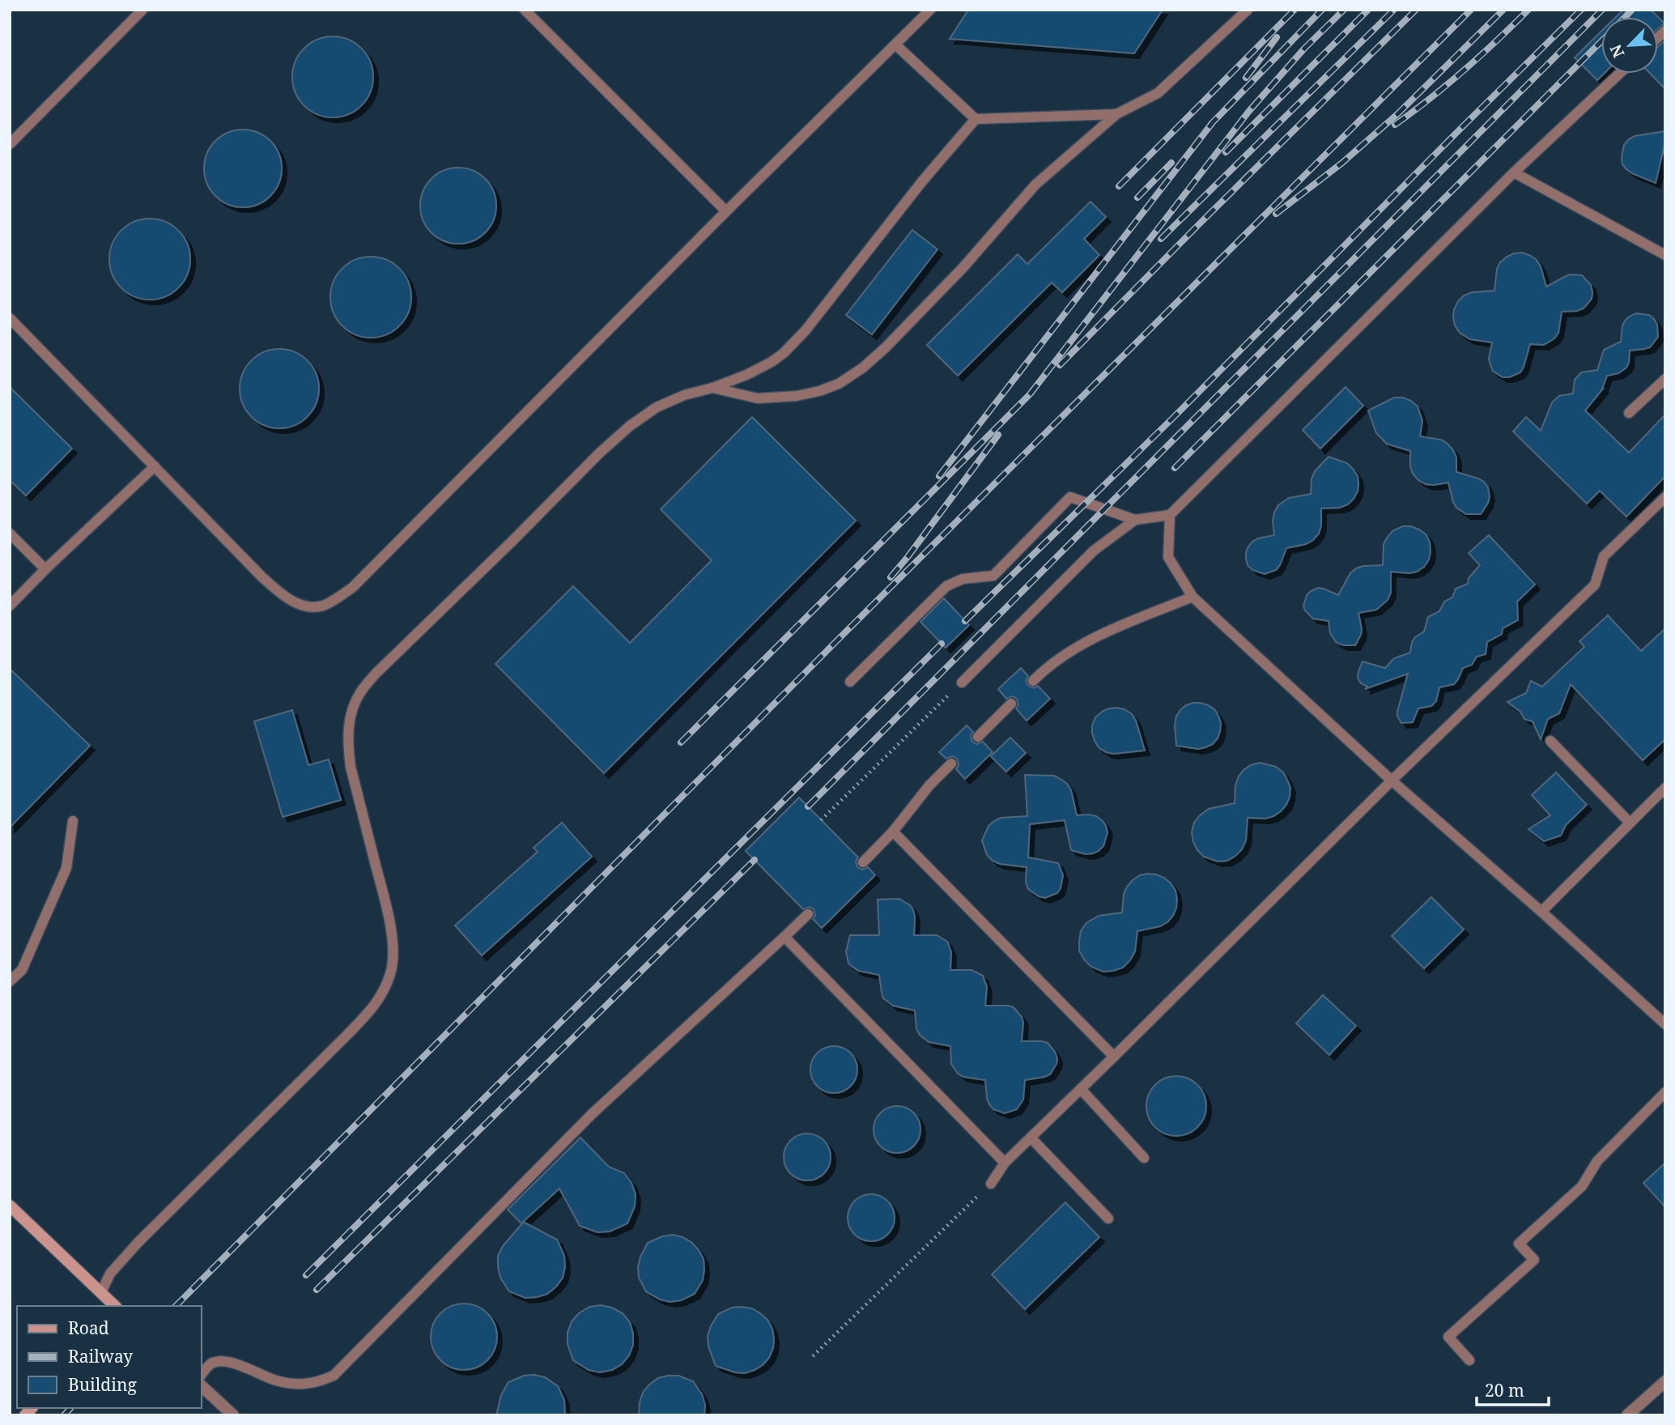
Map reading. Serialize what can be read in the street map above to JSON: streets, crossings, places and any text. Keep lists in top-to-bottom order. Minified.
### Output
{"legend":["Road","Railway","Building"],"scale_bar":"20 m","north":"bottom left"}
